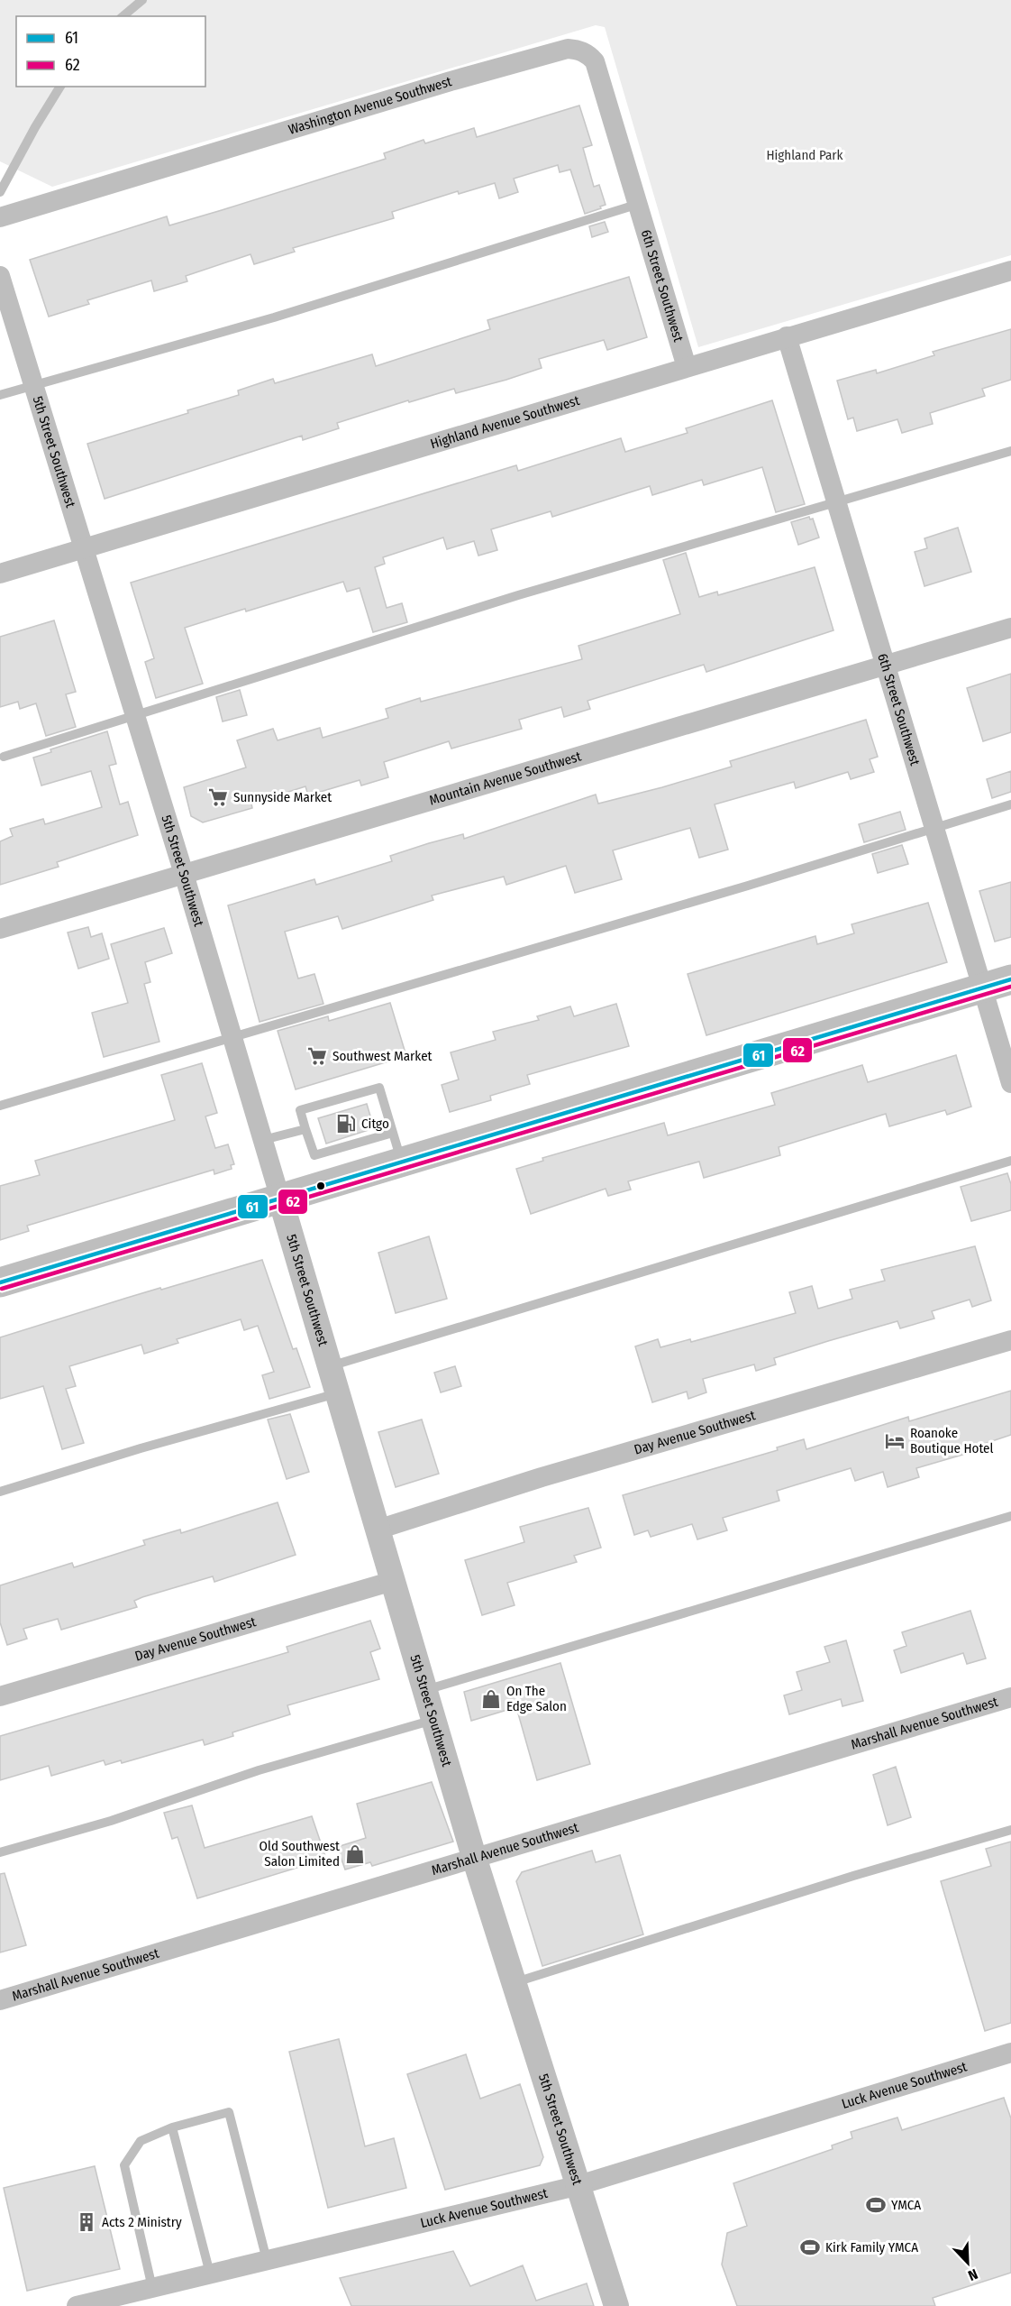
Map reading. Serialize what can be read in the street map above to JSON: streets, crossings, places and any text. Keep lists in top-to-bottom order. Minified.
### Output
{"streets":{"street":["Washington Avenue Southwest","6th Street Southwest","Highland Avenue Southwest","5th Street Southwest","Mountain Avenue Southwest","Day Avenue Southwest","Marshall Avenue Southwest","Luck Avenue Southwest"]},"crossings":[["Washington Avenue Southwest","6th Street Southwest"],["6th Street Southwest","Highland Avenue Southwest"],["6th Street Southwest","Mountain Avenue Southwest"],["Highland Avenue Southwest","5th Street Southwest"],["5th Street Southwest","Mountain Avenue Southwest"],["5th Street Southwest","Day Avenue Southwest"],["5th Street Southwest","Marshall Avenue Southwest"],["5th Street Southwest","Luck Avenue Southwest"]],"parks":["Highland Park"],"places":{"supermarket":["Sunnyside Market","Southwest Market"],"fuel station":["Citgo"],"hotel":["Roanoke Boutique Hotel"],"shop":["On The Edge Salon","Old Southwest Salon Limited"],"sports":["YMCA","Kirk Family YMCA"],"building":["Acts 2 Ministry"]},"lines":["transit line 61","transit line 62"],"legend":["61","62"],"north":"bottom right"}
